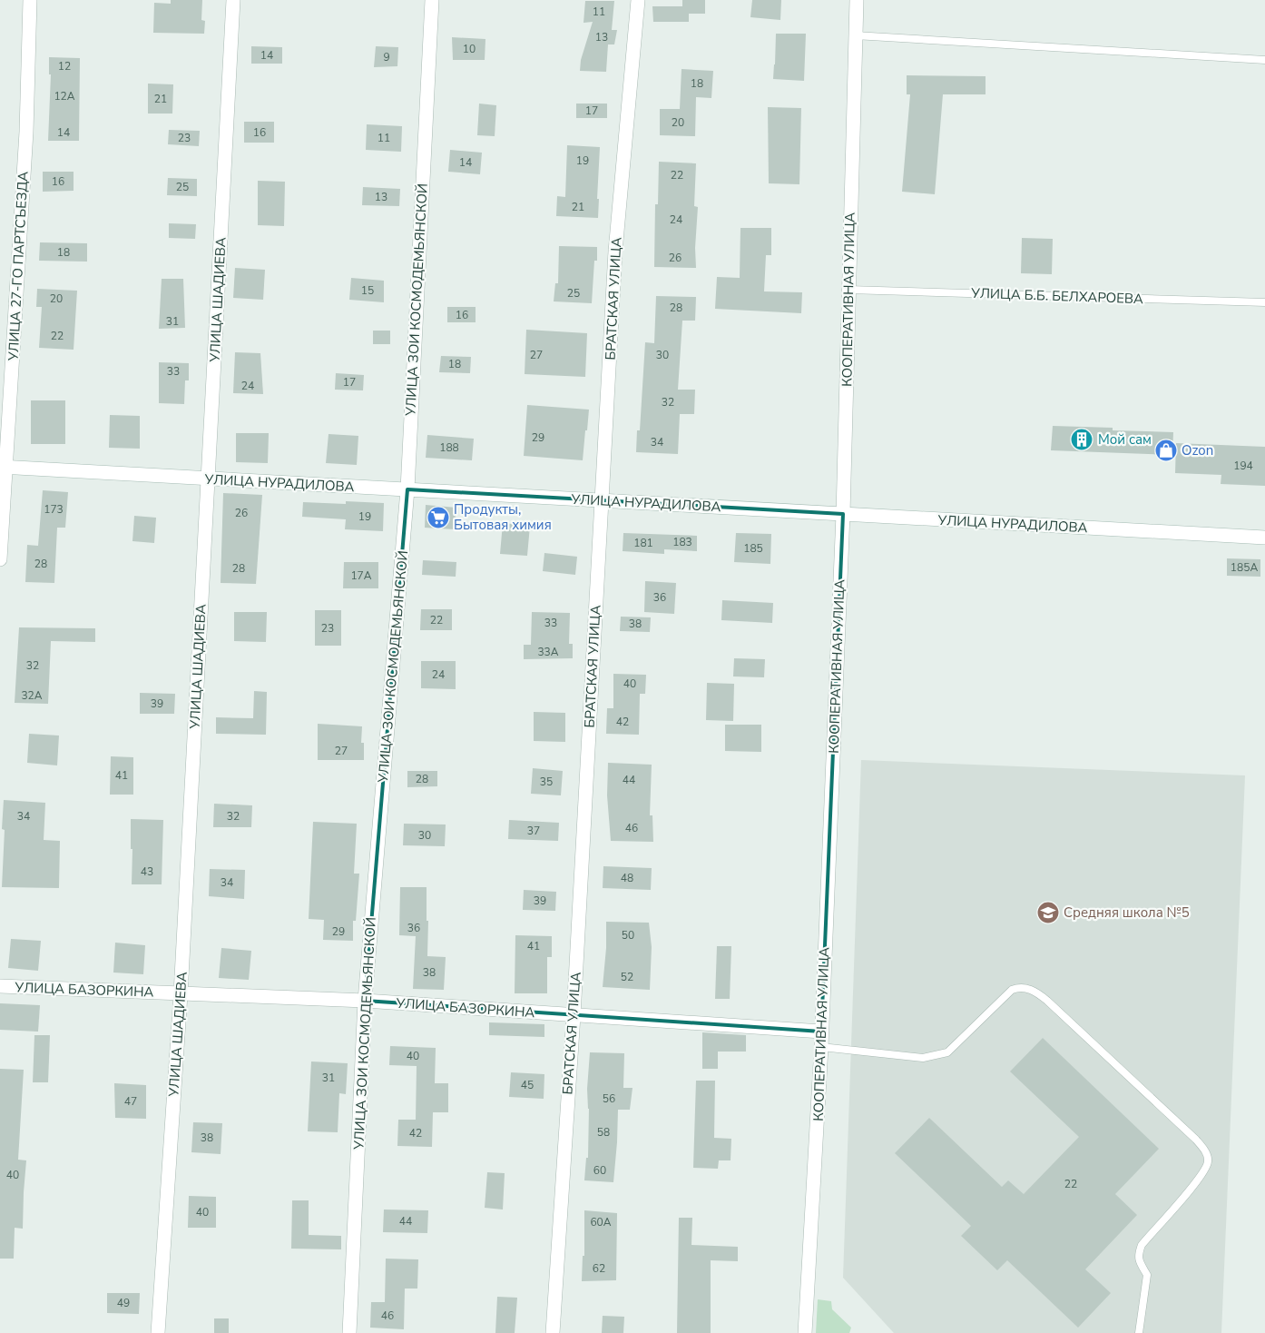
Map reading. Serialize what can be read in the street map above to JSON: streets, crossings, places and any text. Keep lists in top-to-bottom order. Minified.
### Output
{"streets":{"street":["УЛИЦА 27-ГО ПАРТСЪЕЗДА","БРАТСКАЯ УЛИЦА","УЛИЦА ШАДИЕВА","УЛИЦА ЗОИ КОСМОДЕМЬЯНСКОЙ","КООПЕРАТИВНАЯ УЛИЦА","УЛИЦА НУРАДИЛОВА","УЛИЦА БАЗОРКИНА"],"lane":["УЛИЦА Б.Б. БЕЛХАРОЕВА"]},"crossings":[["УЛИЦА 27-ГО ПАРТСЪЕЗДА","УЛИЦА НУРАДИЛОВА"],["УЛИЦА Б.Б. БЕЛХАРОЕВА","КООПЕРАТИВНАЯ УЛИЦА"],["БРАТСКАЯ УЛИЦА","УЛИЦА НУРАДИЛОВА"],["БРАТСКАЯ УЛИЦА","УЛИЦА БАЗОРКИНА"],["УЛИЦА ШАДИЕВА","УЛИЦА НУРАДИЛОВА"],["УЛИЦА ШАДИЕВА","УЛИЦА БАЗОРКИНА"],["УЛИЦА ЗОИ КОСМОДЕМЬЯНСКОЙ","УЛИЦА НУРАДИЛОВА"],["УЛИЦА ЗОИ КОСМОДЕМЬЯНСКОЙ","УЛИЦА БАЗОРКИНА"],["КООПЕРАТИВНАЯ УЛИЦА","УЛИЦА НУРАДИЛОВА"],["КООПЕРАТИВНАЯ УЛИЦА","УЛИЦА БАЗОРКИНА"]],"places":{"building":["Мой сам"],"shop":["Ozon"],"supermarket":["Продукты, Бытовая химия"],"school or university":["Средняя школа №5"]},"house_numbers":["11","13","10","14","9","12","18","12А","21","17","20","14","16","23","11","19","14","22","16","25","13","21","24","18","26","15","25","20","28","16","31","22","27","30","18","33","17","24","32","29","34","188","194","173","26","19","183","181","185","28","185А","28","17А","36","22","33","38","23","33А","32","24","40","32А","39","42","27","41","28","44","35","34","32","46","37","30","43","48","34","39","36","29","50","41","38","52","40","31","45","56","47","58","42","38","60","40","22","40","44","60А","62","49","46"]}
